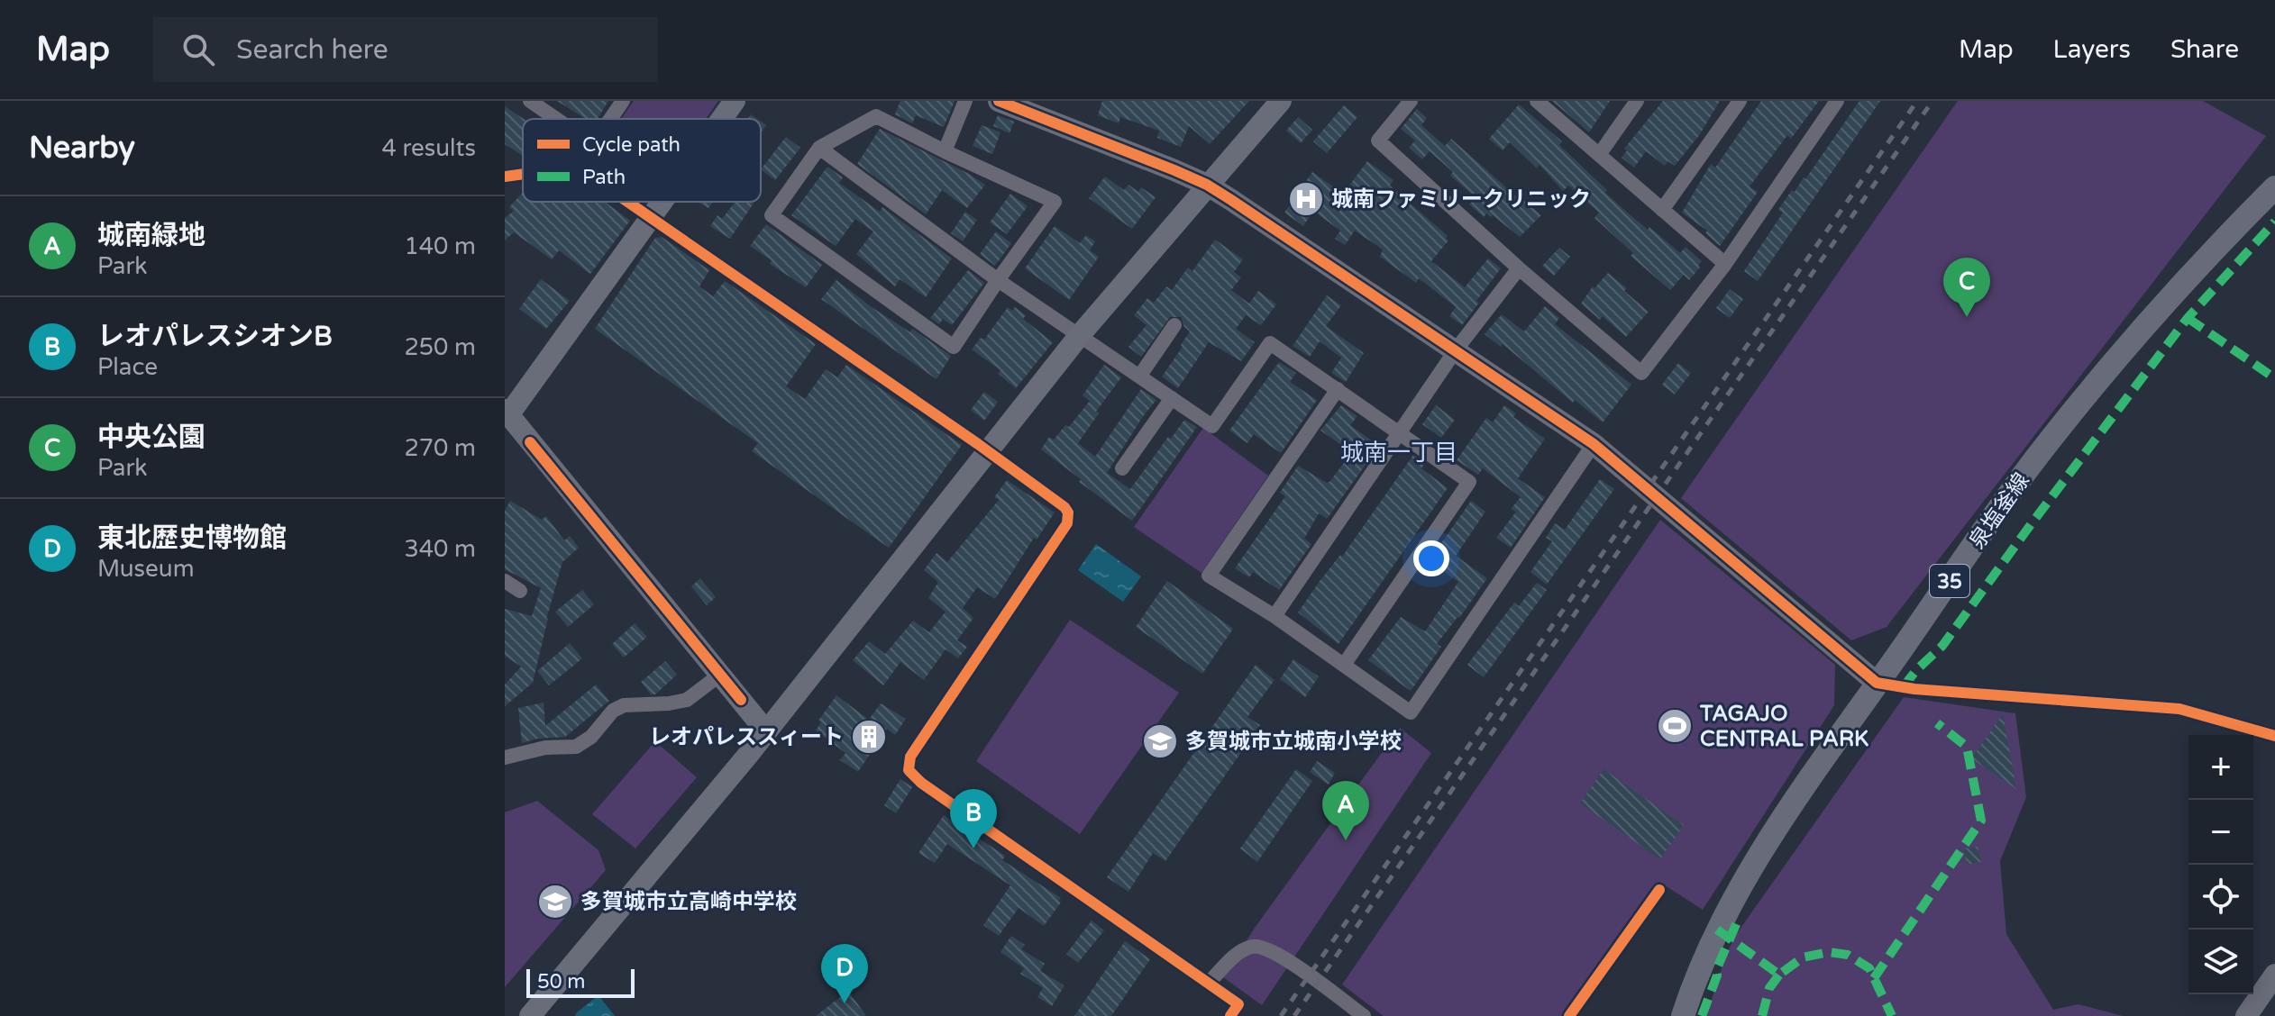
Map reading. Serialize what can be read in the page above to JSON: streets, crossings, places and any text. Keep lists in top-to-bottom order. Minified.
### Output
{"streets":{"main road":["泉塩釜線","35"]},"districts":["城南一丁目"],"places":{"hospital":["城南ファミリークリニック"],"sports":["TAGAJO CENTRAL PARK"],"building":["レオパレススィート"],"school or university":["多賀城市立城南小学校","多賀城市立高崎中学校"]},"legend":["Cycle path","Path"],"scale_bar":"50 m","page":{"header":"Map","search":"Search here","nav":["Map","Layers","Share"],"heading":["Nearby","4 results"],"list":[{"mark":"A","name":"城南緑地","note":"Park","value":"140 m"},{"mark":"B","name":"レオパレスシオンB","note":"Place","value":"250 m"},{"mark":"C","name":"中央公園","note":"Park","value":"270 m"},{"mark":"D","name":"東北歴史博物館","note":"Museum","value":"340 m"}],"pins":["C","A","B","D"],"map_buttons":["+","−"],"scale":"50 m"}}
